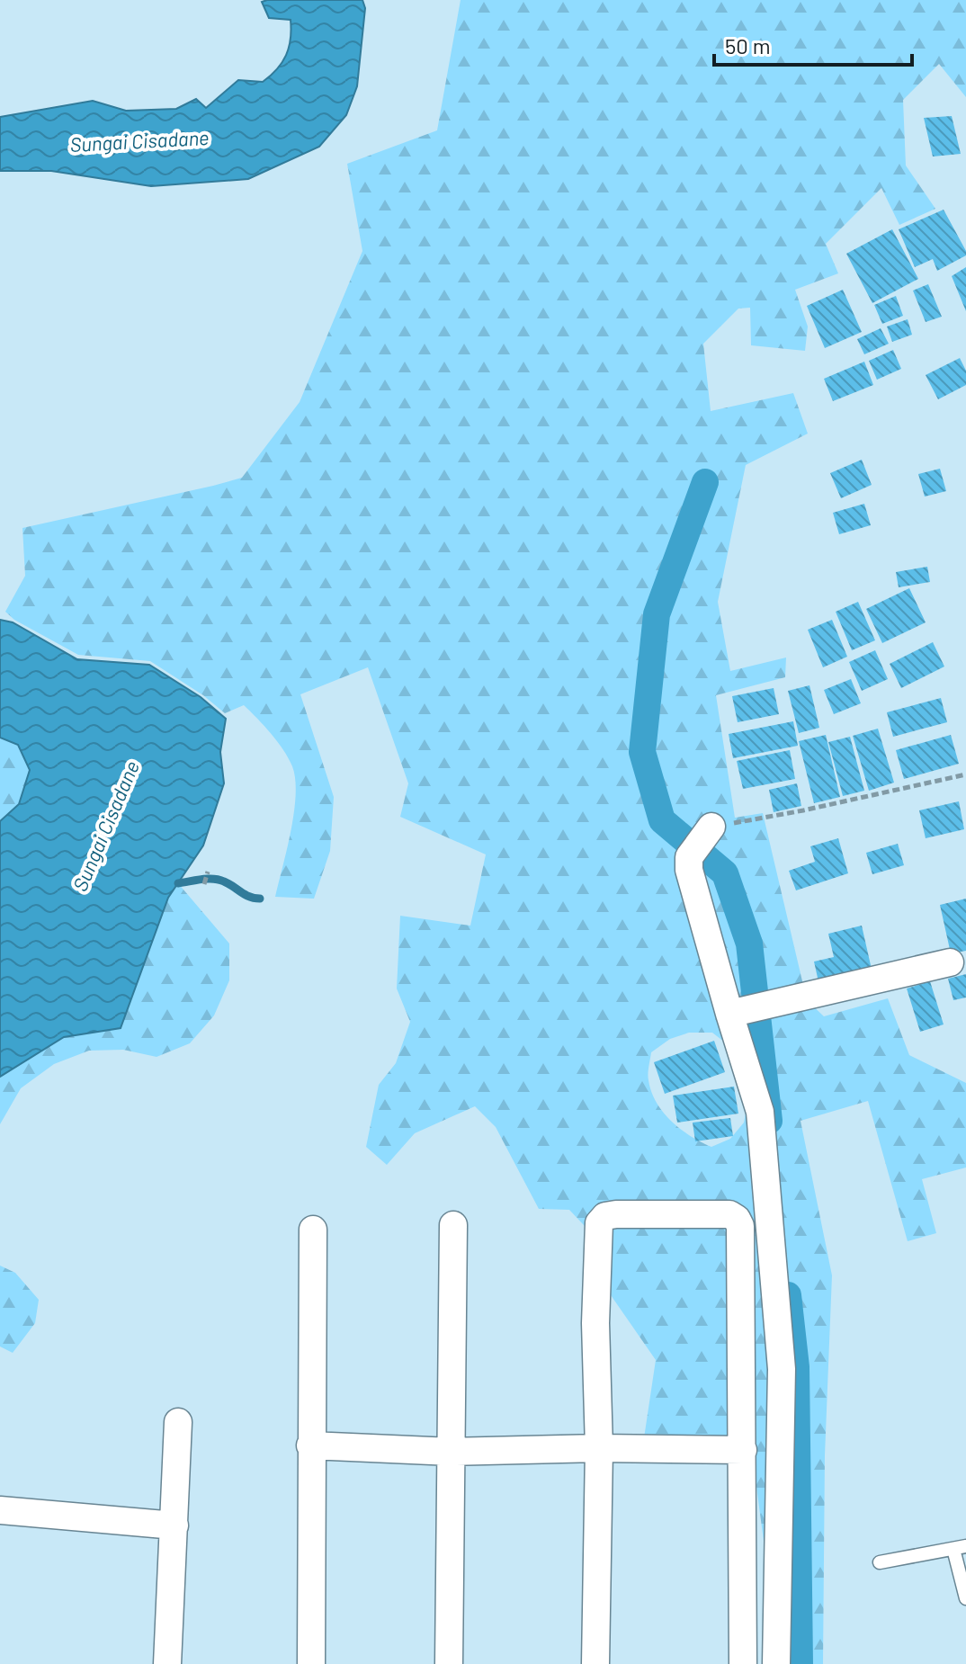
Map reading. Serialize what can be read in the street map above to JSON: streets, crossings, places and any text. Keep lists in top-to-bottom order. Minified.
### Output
{"water":["Sungai Cisadane"],"scale_bar":"50 m"}
